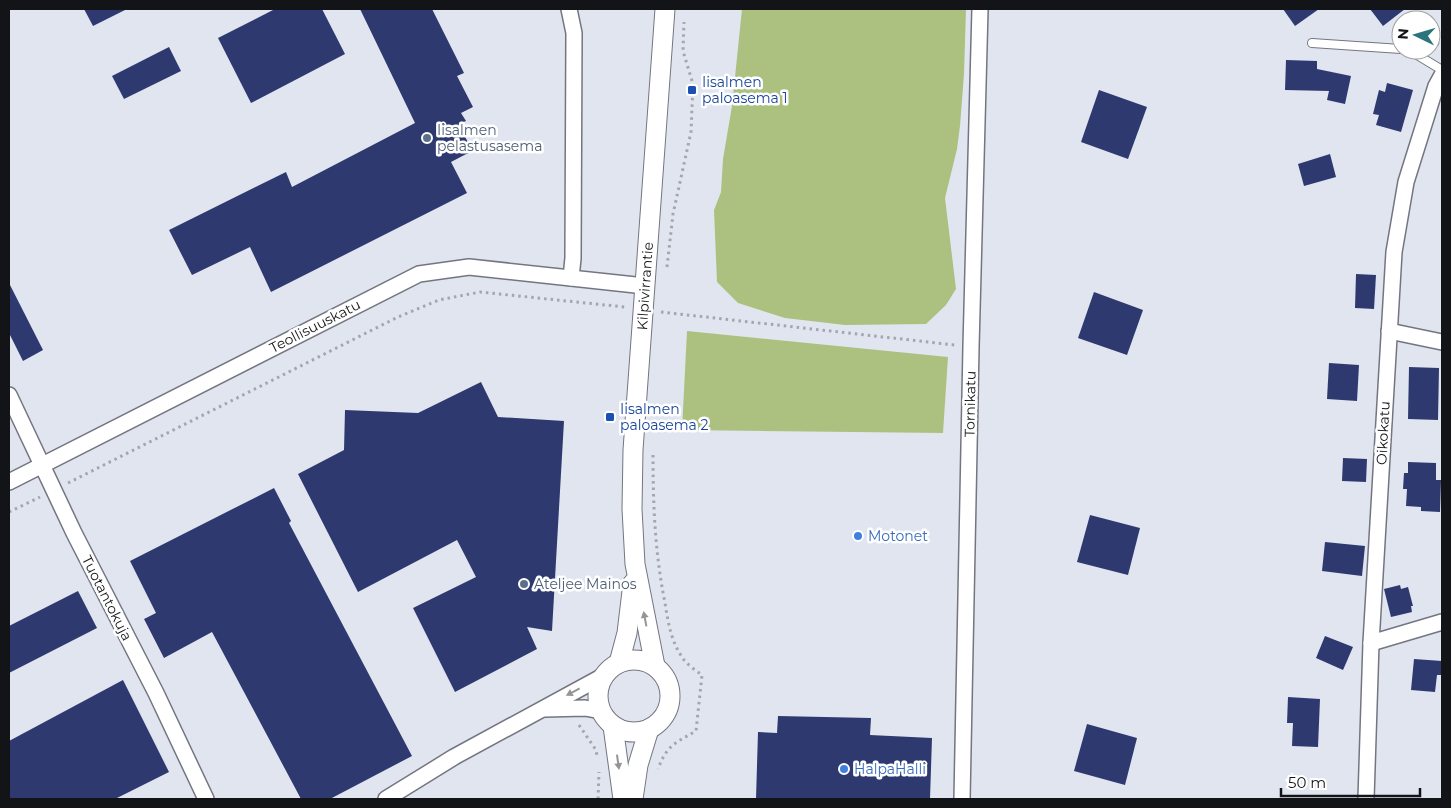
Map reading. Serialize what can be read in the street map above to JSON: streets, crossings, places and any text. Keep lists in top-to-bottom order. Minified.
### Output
{"streets":{"street":["Kilpivirrantie","Teollisuuskatu","Tornikatu","Oikokatu","Tuotantokuja"]},"crossings":[["Kilpivirrantie","Teollisuuskatu"],["Teollisuuskatu","Tuotantokuja"]],"places":{"transit":["Iisalmen paloasema 1","Iisalmen paloasema 2"],"other":["Iisalmen pelastusasema","Motonet","Ateljee Mainos","HalpaHalli"]},"scale_bar":"50 m","north":"left"}
